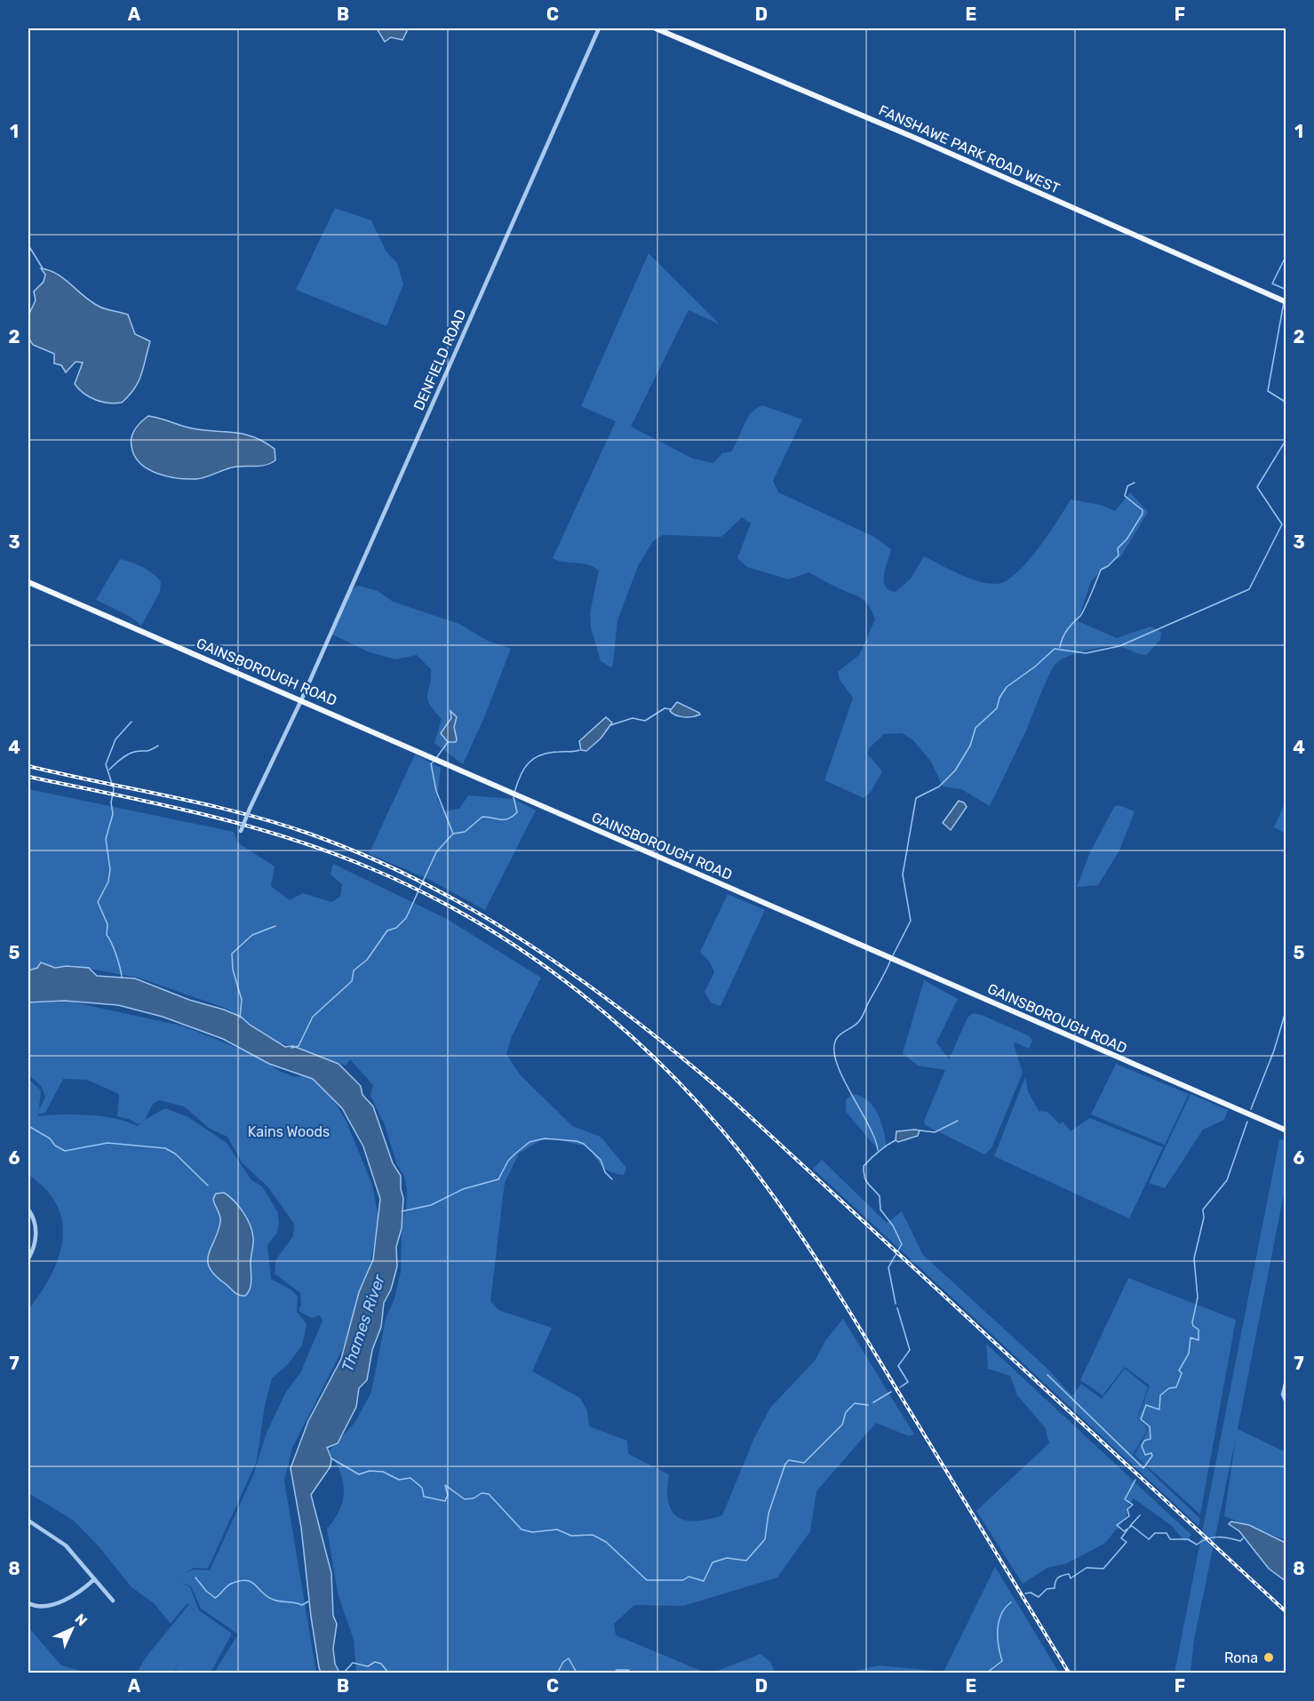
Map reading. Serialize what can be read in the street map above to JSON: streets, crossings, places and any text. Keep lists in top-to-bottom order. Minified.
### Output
{"streets":{"main road":["FANSHAWE PARK ROAD WEST","GAINSBOROUGH ROAD"],"street":["DENFIELD ROAD"]},"crossings":[["DENFIELD ROAD","GAINSBOROUGH ROAD"]],"water":["Thames River"],"parks":["Kains Woods"],"places":["Rona"],"north":"top right","grid":{"columns":["A","B","C","D","E","F"],"rows":["1","2","3","4","5","6","7","8"]}}
